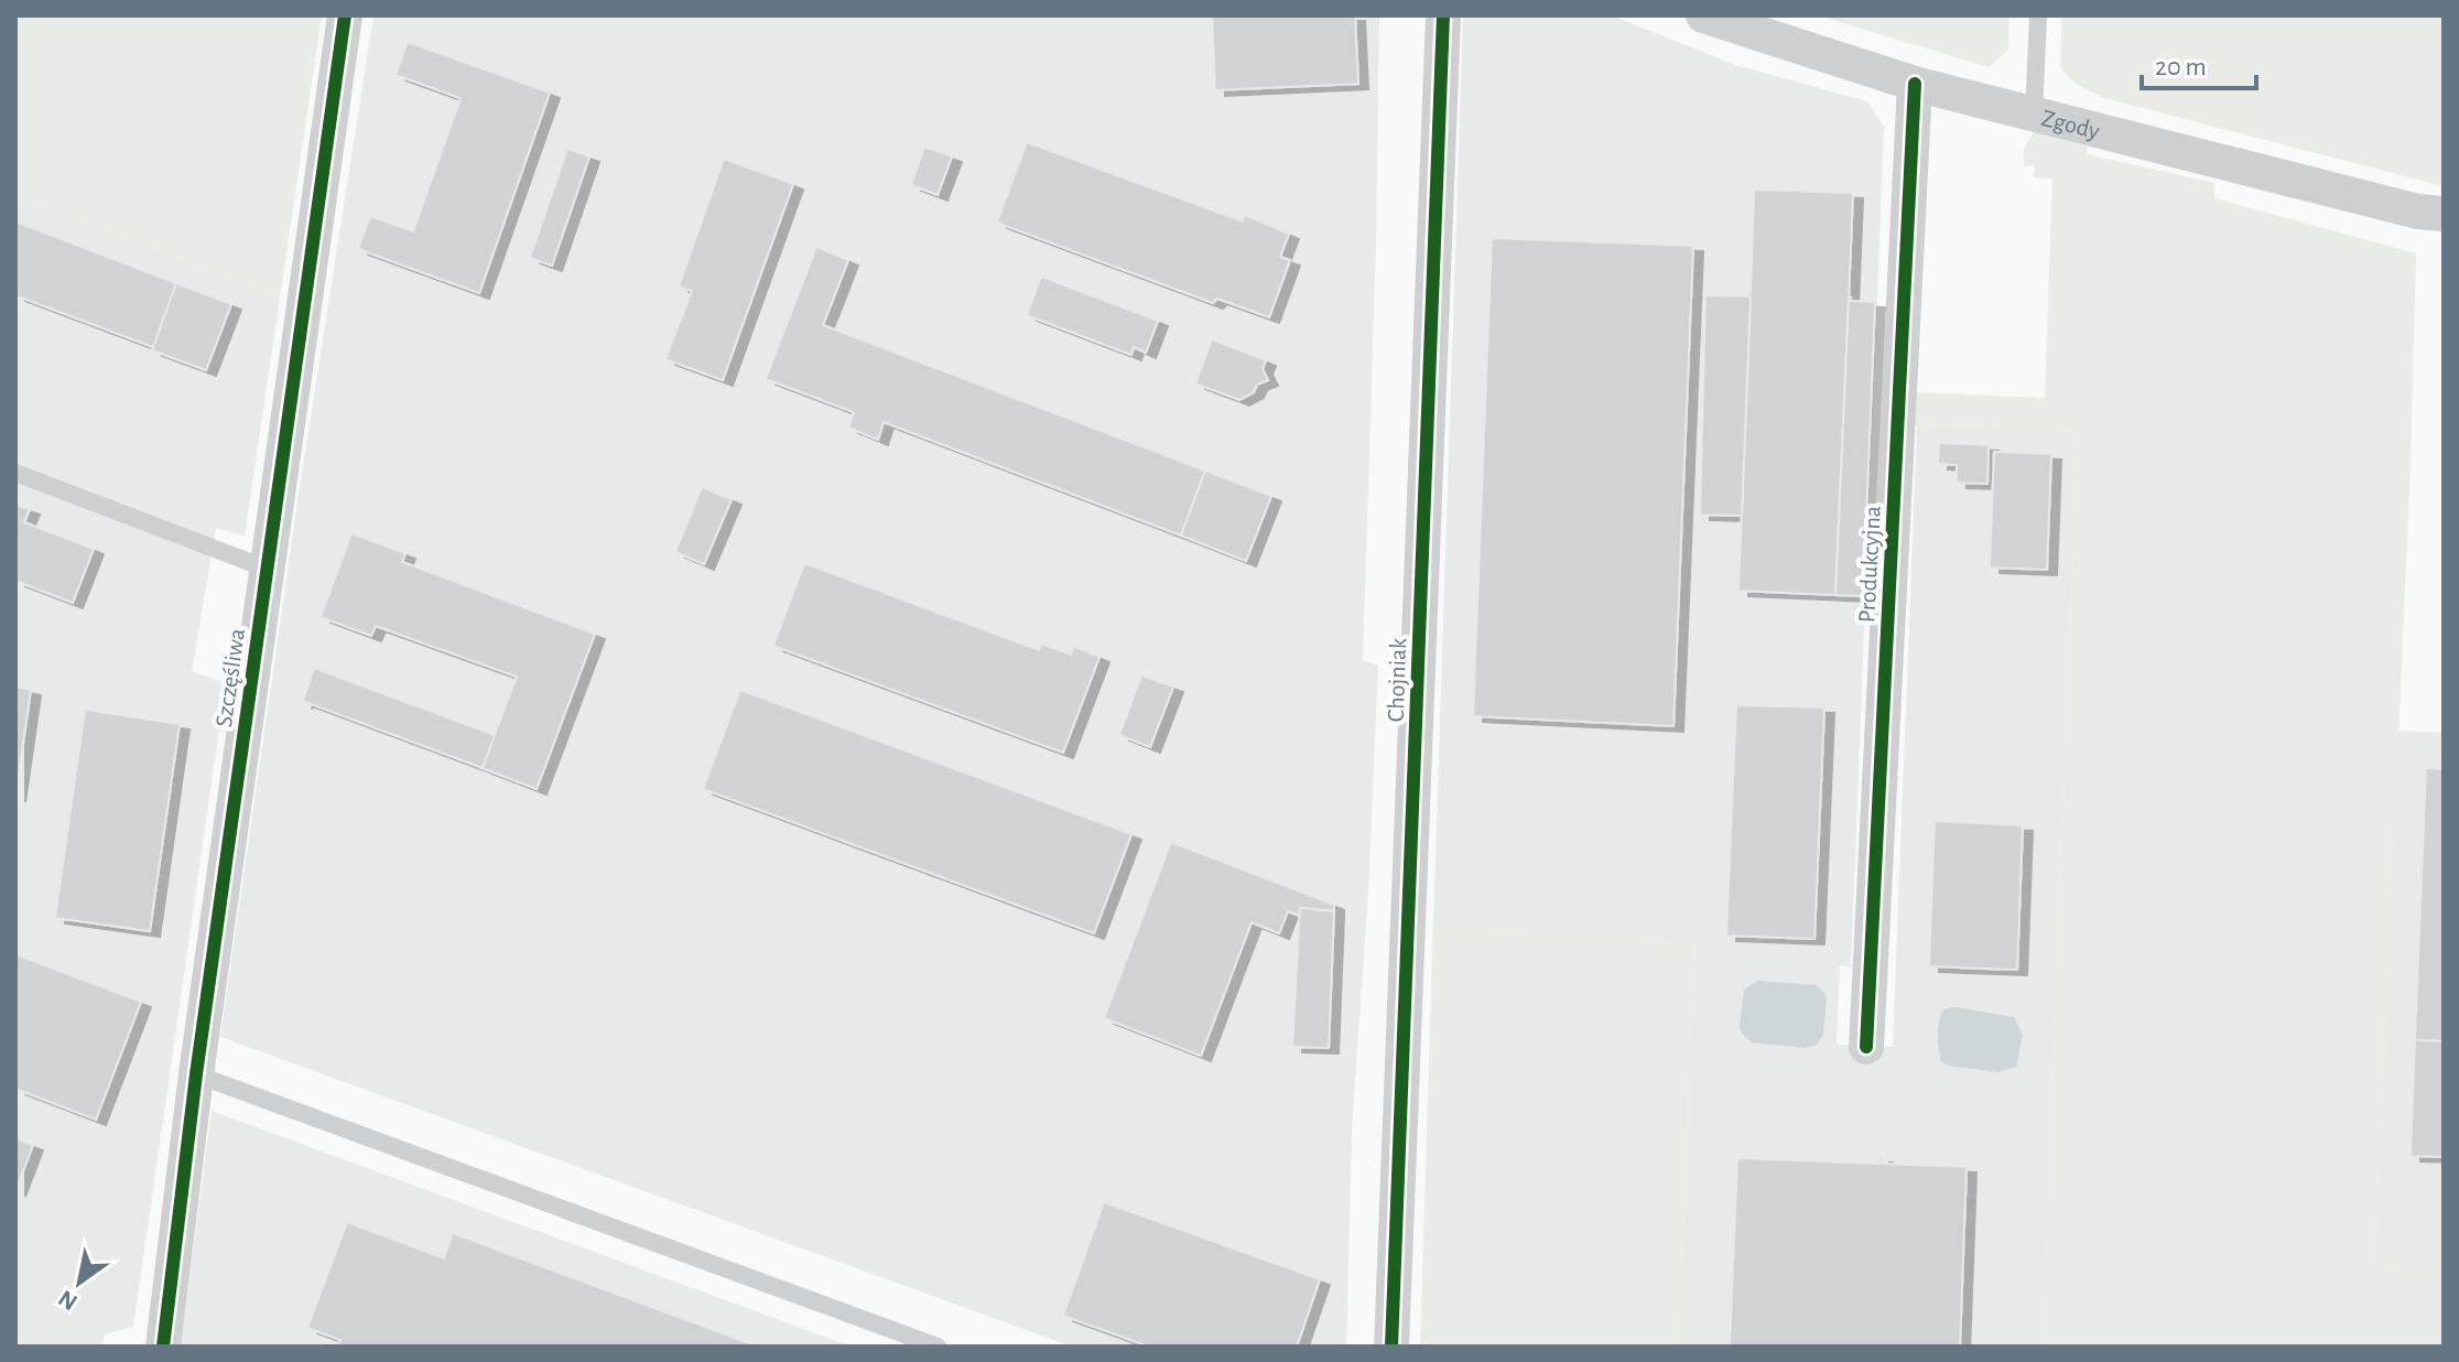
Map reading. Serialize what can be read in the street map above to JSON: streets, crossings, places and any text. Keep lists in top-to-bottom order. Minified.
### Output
{"streets":{"street":["Zgody","Produkcyjna","Szczęśliwa","Chojniak"]},"crossings":[["Zgody","Produkcyjna"]],"scale_bar":"20 m","north":"bottom left"}
